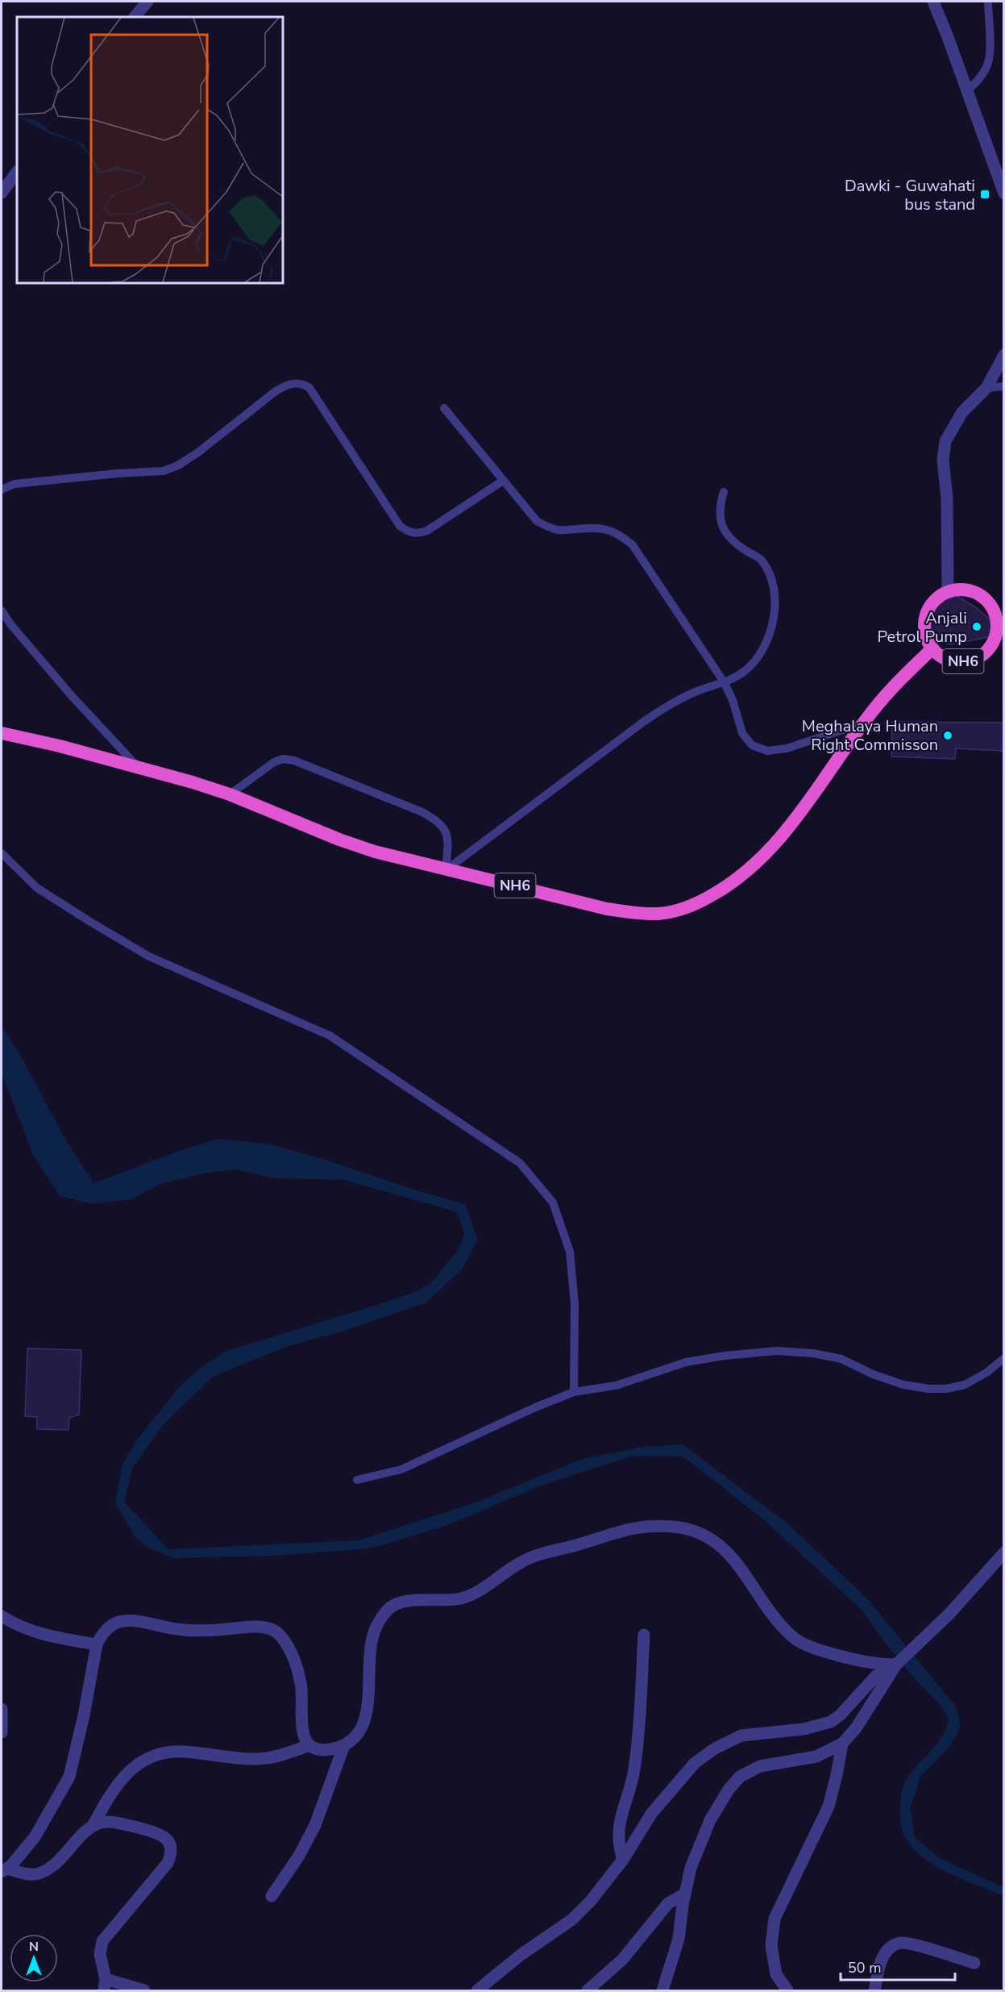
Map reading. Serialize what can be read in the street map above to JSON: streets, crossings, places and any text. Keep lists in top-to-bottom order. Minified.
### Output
{"streets":{"highway":["NH6"]},"places":{"transit":["Dawki - Guwahati bus stand"],"other":["Anjali Petrol Pump","Meghalaya Human Right Commisson"]},"scale_bar":"50 m","north":"top"}
